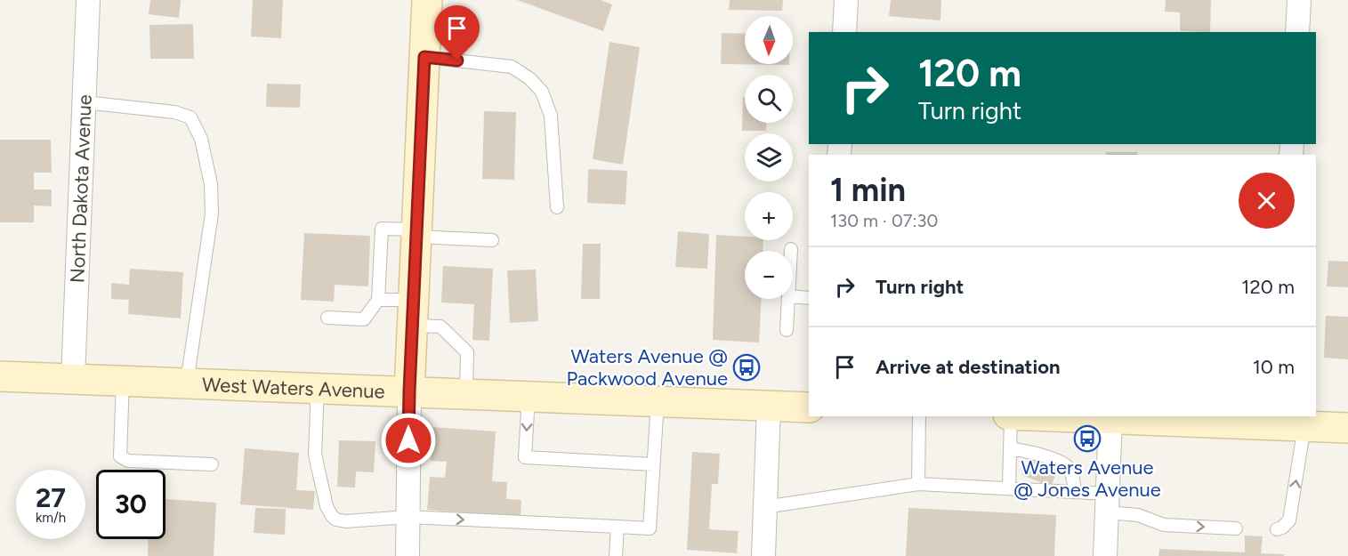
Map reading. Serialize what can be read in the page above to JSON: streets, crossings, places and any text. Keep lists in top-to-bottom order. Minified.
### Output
{"streets":{"main road":["West Waters Avenue"],"street":["North Dakota Avenue"]},"crossings":[["North Dakota Avenue","West Waters Avenue"]],"places":{"bus stop":["Waters Avenue @ Packwood Avenue","Waters Avenue @ Jones Avenue"]},"north":"bottom","page":{"map_buttons":["+","−"],"turn":["120 m","Turn right"],"heading":["1 min","130 m · 07:30"],"list":[{"name":"Turn right","value":"120 m"},{"name":"Arrive at destination","value":"10 m"}],"speed":"27 km/h","limit":"30"}}
